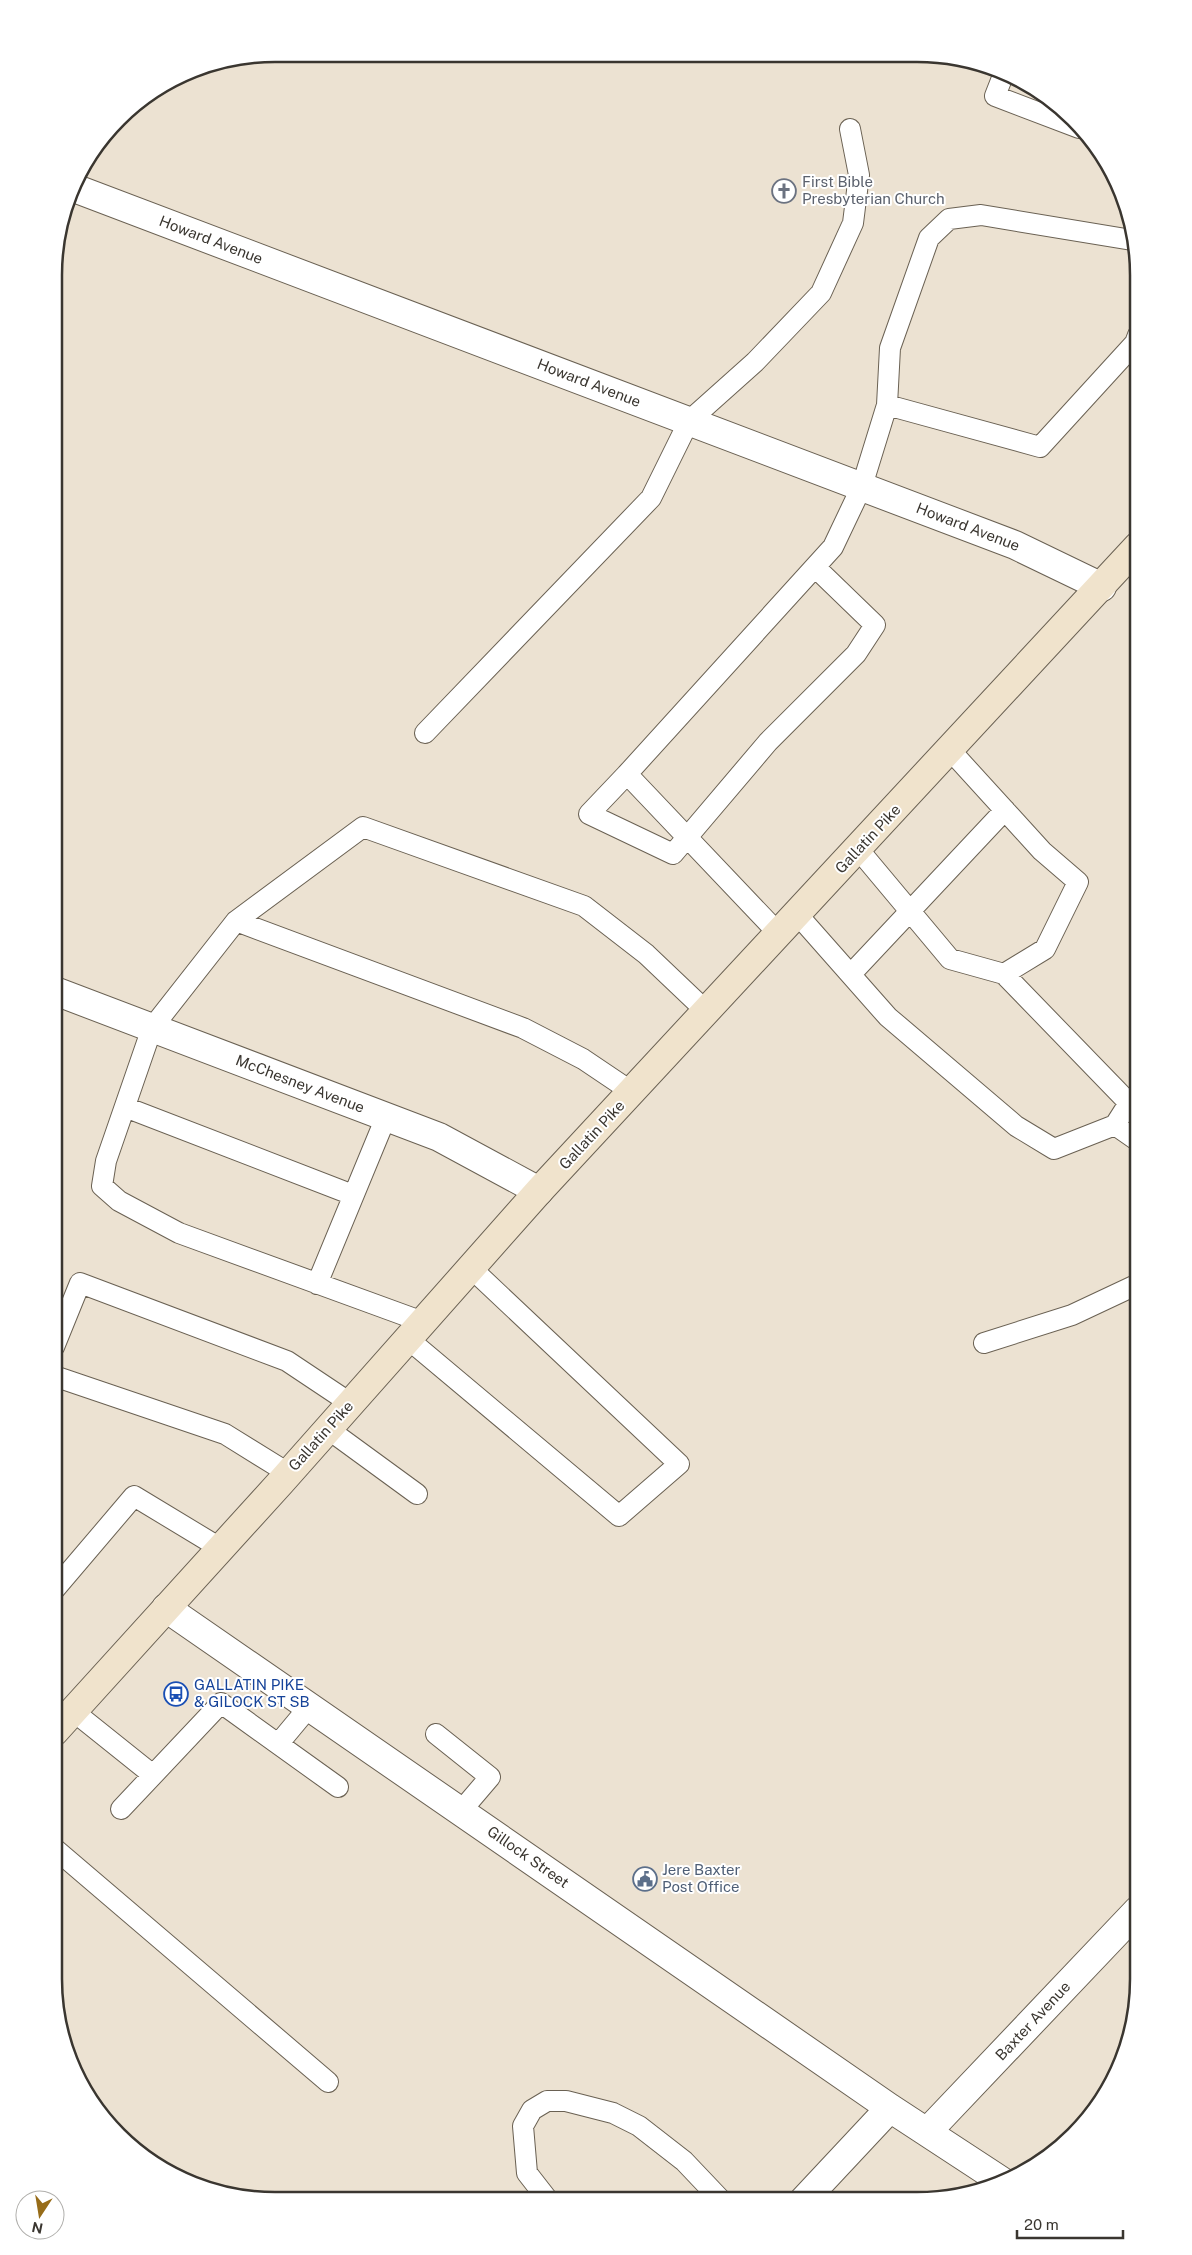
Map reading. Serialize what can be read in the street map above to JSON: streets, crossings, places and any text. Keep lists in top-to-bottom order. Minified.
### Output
{"streets":{"main road":["Gallatin Pike"],"street":["Howard Avenue","McChesney Avenue","Gillock Street","Baxter Avenue"]},"crossings":[["Howard Avenue","Gallatin Pike"],["Gallatin Pike","McChesney Avenue"],["Gallatin Pike","Gillock Street"],["Gillock Street","Baxter Avenue"]],"places":{"church":["First Bible Presbyterian Church"],"bus stop":["GALLATIN PIKE & GILOCK ST SB"],"public building":["Jere Baxter Post Office"]},"scale_bar":"20 m","north":"bottom"}
